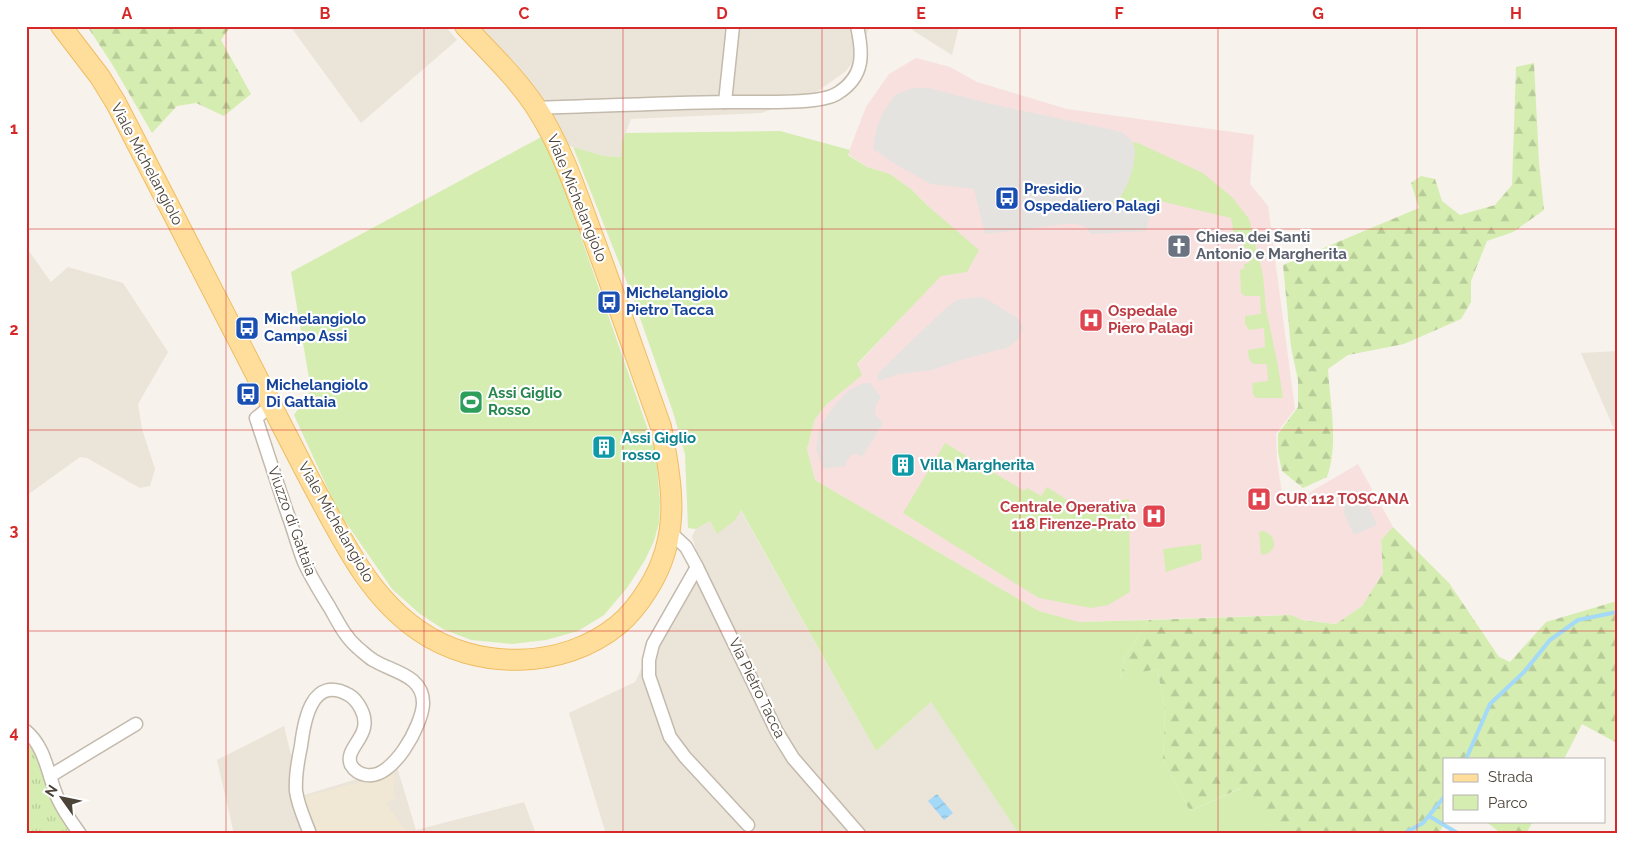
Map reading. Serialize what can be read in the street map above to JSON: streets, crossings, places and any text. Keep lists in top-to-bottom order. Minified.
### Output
{"streets":{"main road":["Viale Michelangiolo"],"street":["Viuzzo di Gattaia","Via Pietro Tacca"]},"crossings":[["Viale Michelangiolo","Viuzzo di Gattaia"],["Viale Michelangiolo","Via Pietro Tacca"]],"places":{"bus stop":["Presidio Ospedaliero Palagi","Michelangiolo Pietro Tacca","Michelangiolo Campo Assi","Michelangiolo Di Gattaia"],"church":["Chiesa dei Santi Antonio e Margherita"],"hospital":["Ospedale Piero Palagi","CUR 112 TOSCANA","Centrale Operativa 118 Firenze-Prato"],"sports":["Assi Giglio Rosso"],"building":["Assi Giglio rosso","Villa Margherita"]},"legend":["Strada","Parco"],"north":"top left","grid":{"columns":["A","B","C","D","E","F","G","H"],"rows":["1","2","3","4"]}}
